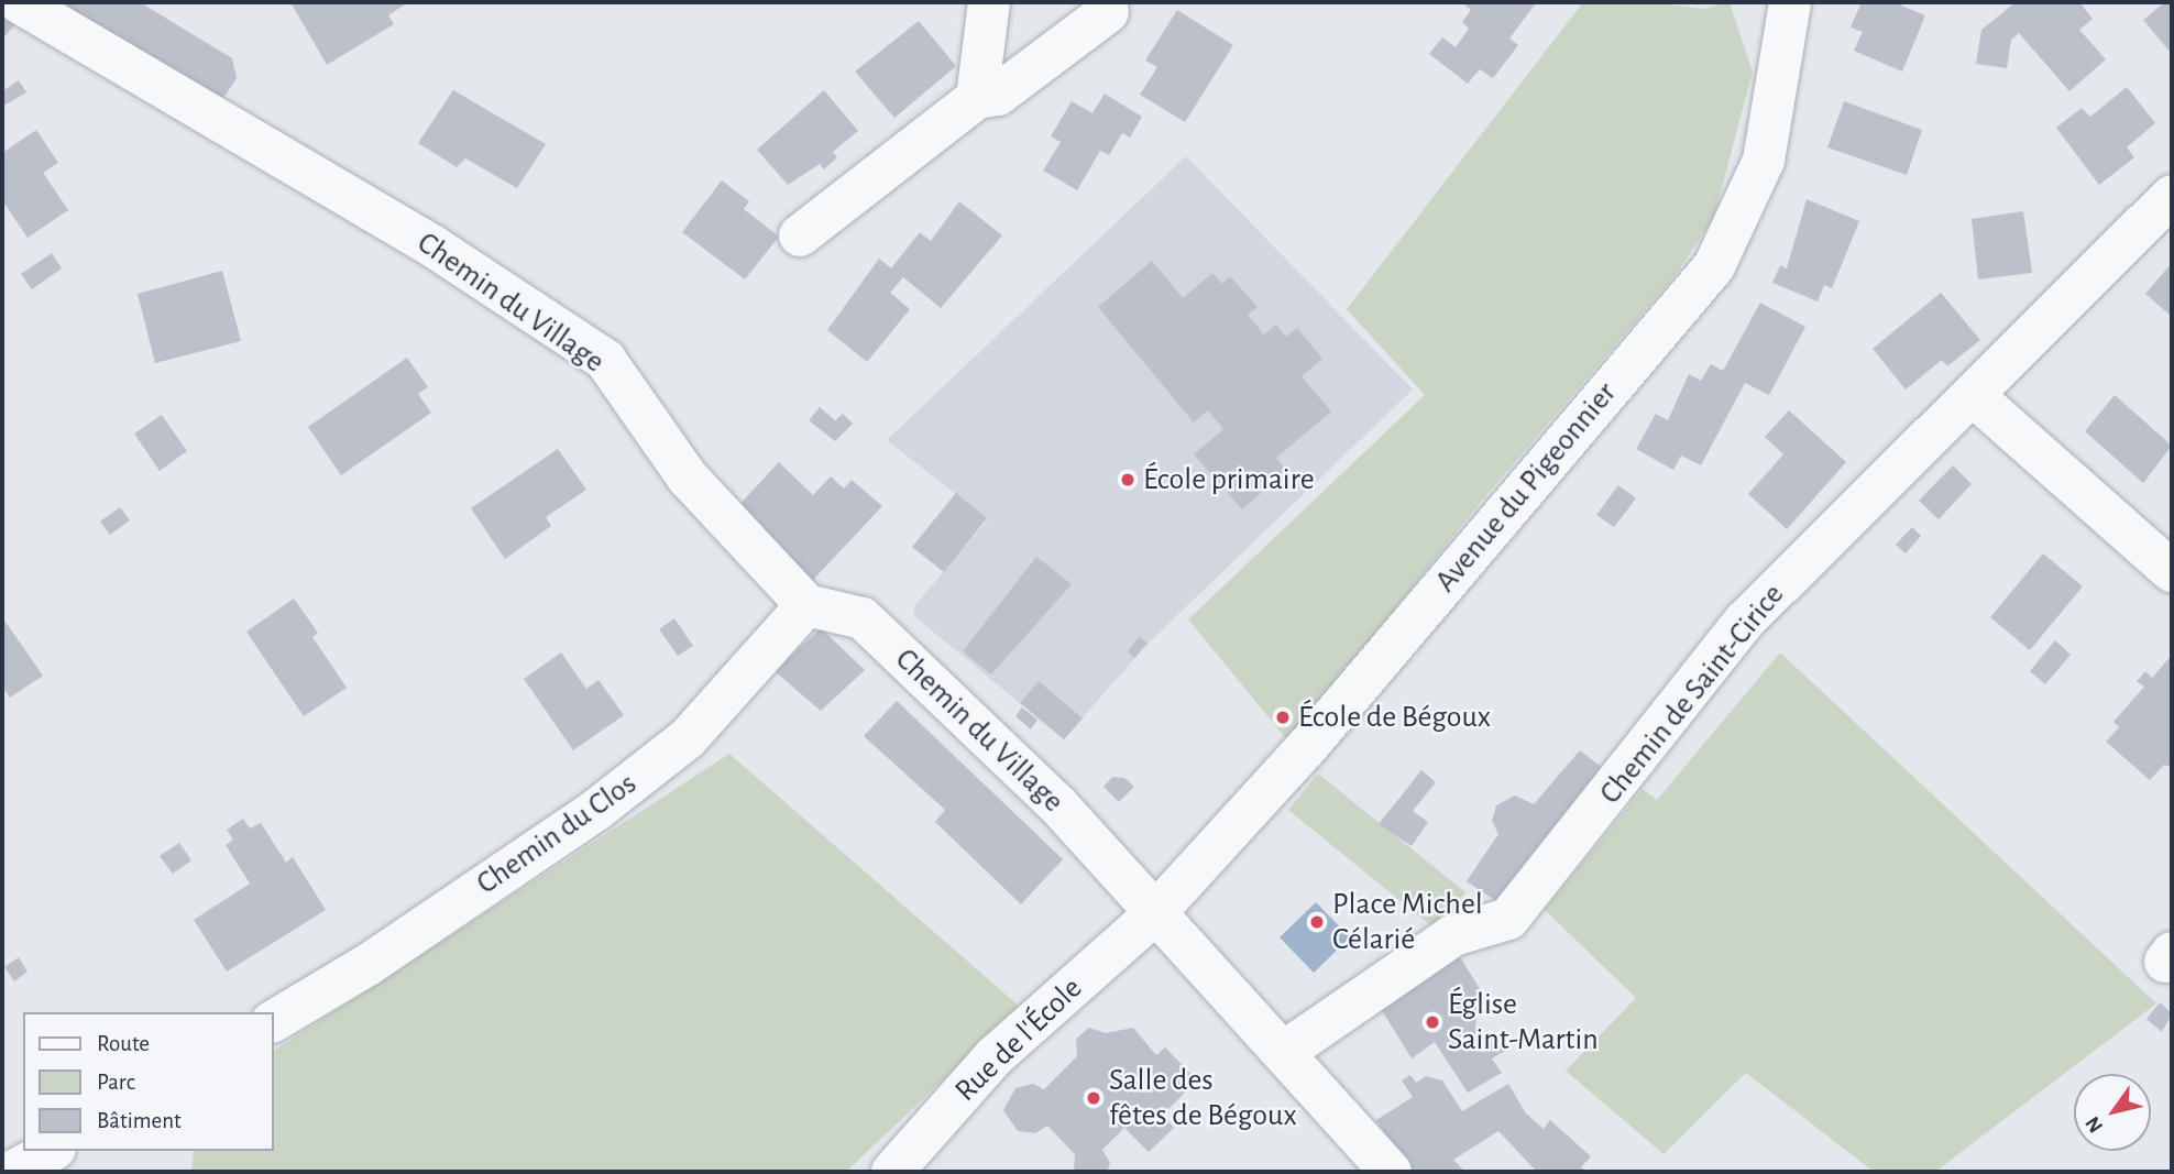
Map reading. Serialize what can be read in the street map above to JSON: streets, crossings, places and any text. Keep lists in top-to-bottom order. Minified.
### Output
{"streets":{"street":["Chemin du Village","Avenue du Pigeonnier","Chemin de Saint-Cirice","Chemin du Clos","Rue de l'École"]},"crossings":[["Chemin du Village","Avenue du Pigeonnier"],["Chemin du Village","Chemin de Saint-Cirice"],["Chemin du Village","Chemin du Clos"],["Chemin du Village","Rue de l'École"],["Avenue du Pigeonnier","Rue de l'École"]],"places":["École primaire","École de Bégoux","Place Michel Célarié","Église Saint-Martin","Salle des fêtes de Bégoux"],"legend":["Route","Parc","Bâtiment"],"north":"bottom left"}
